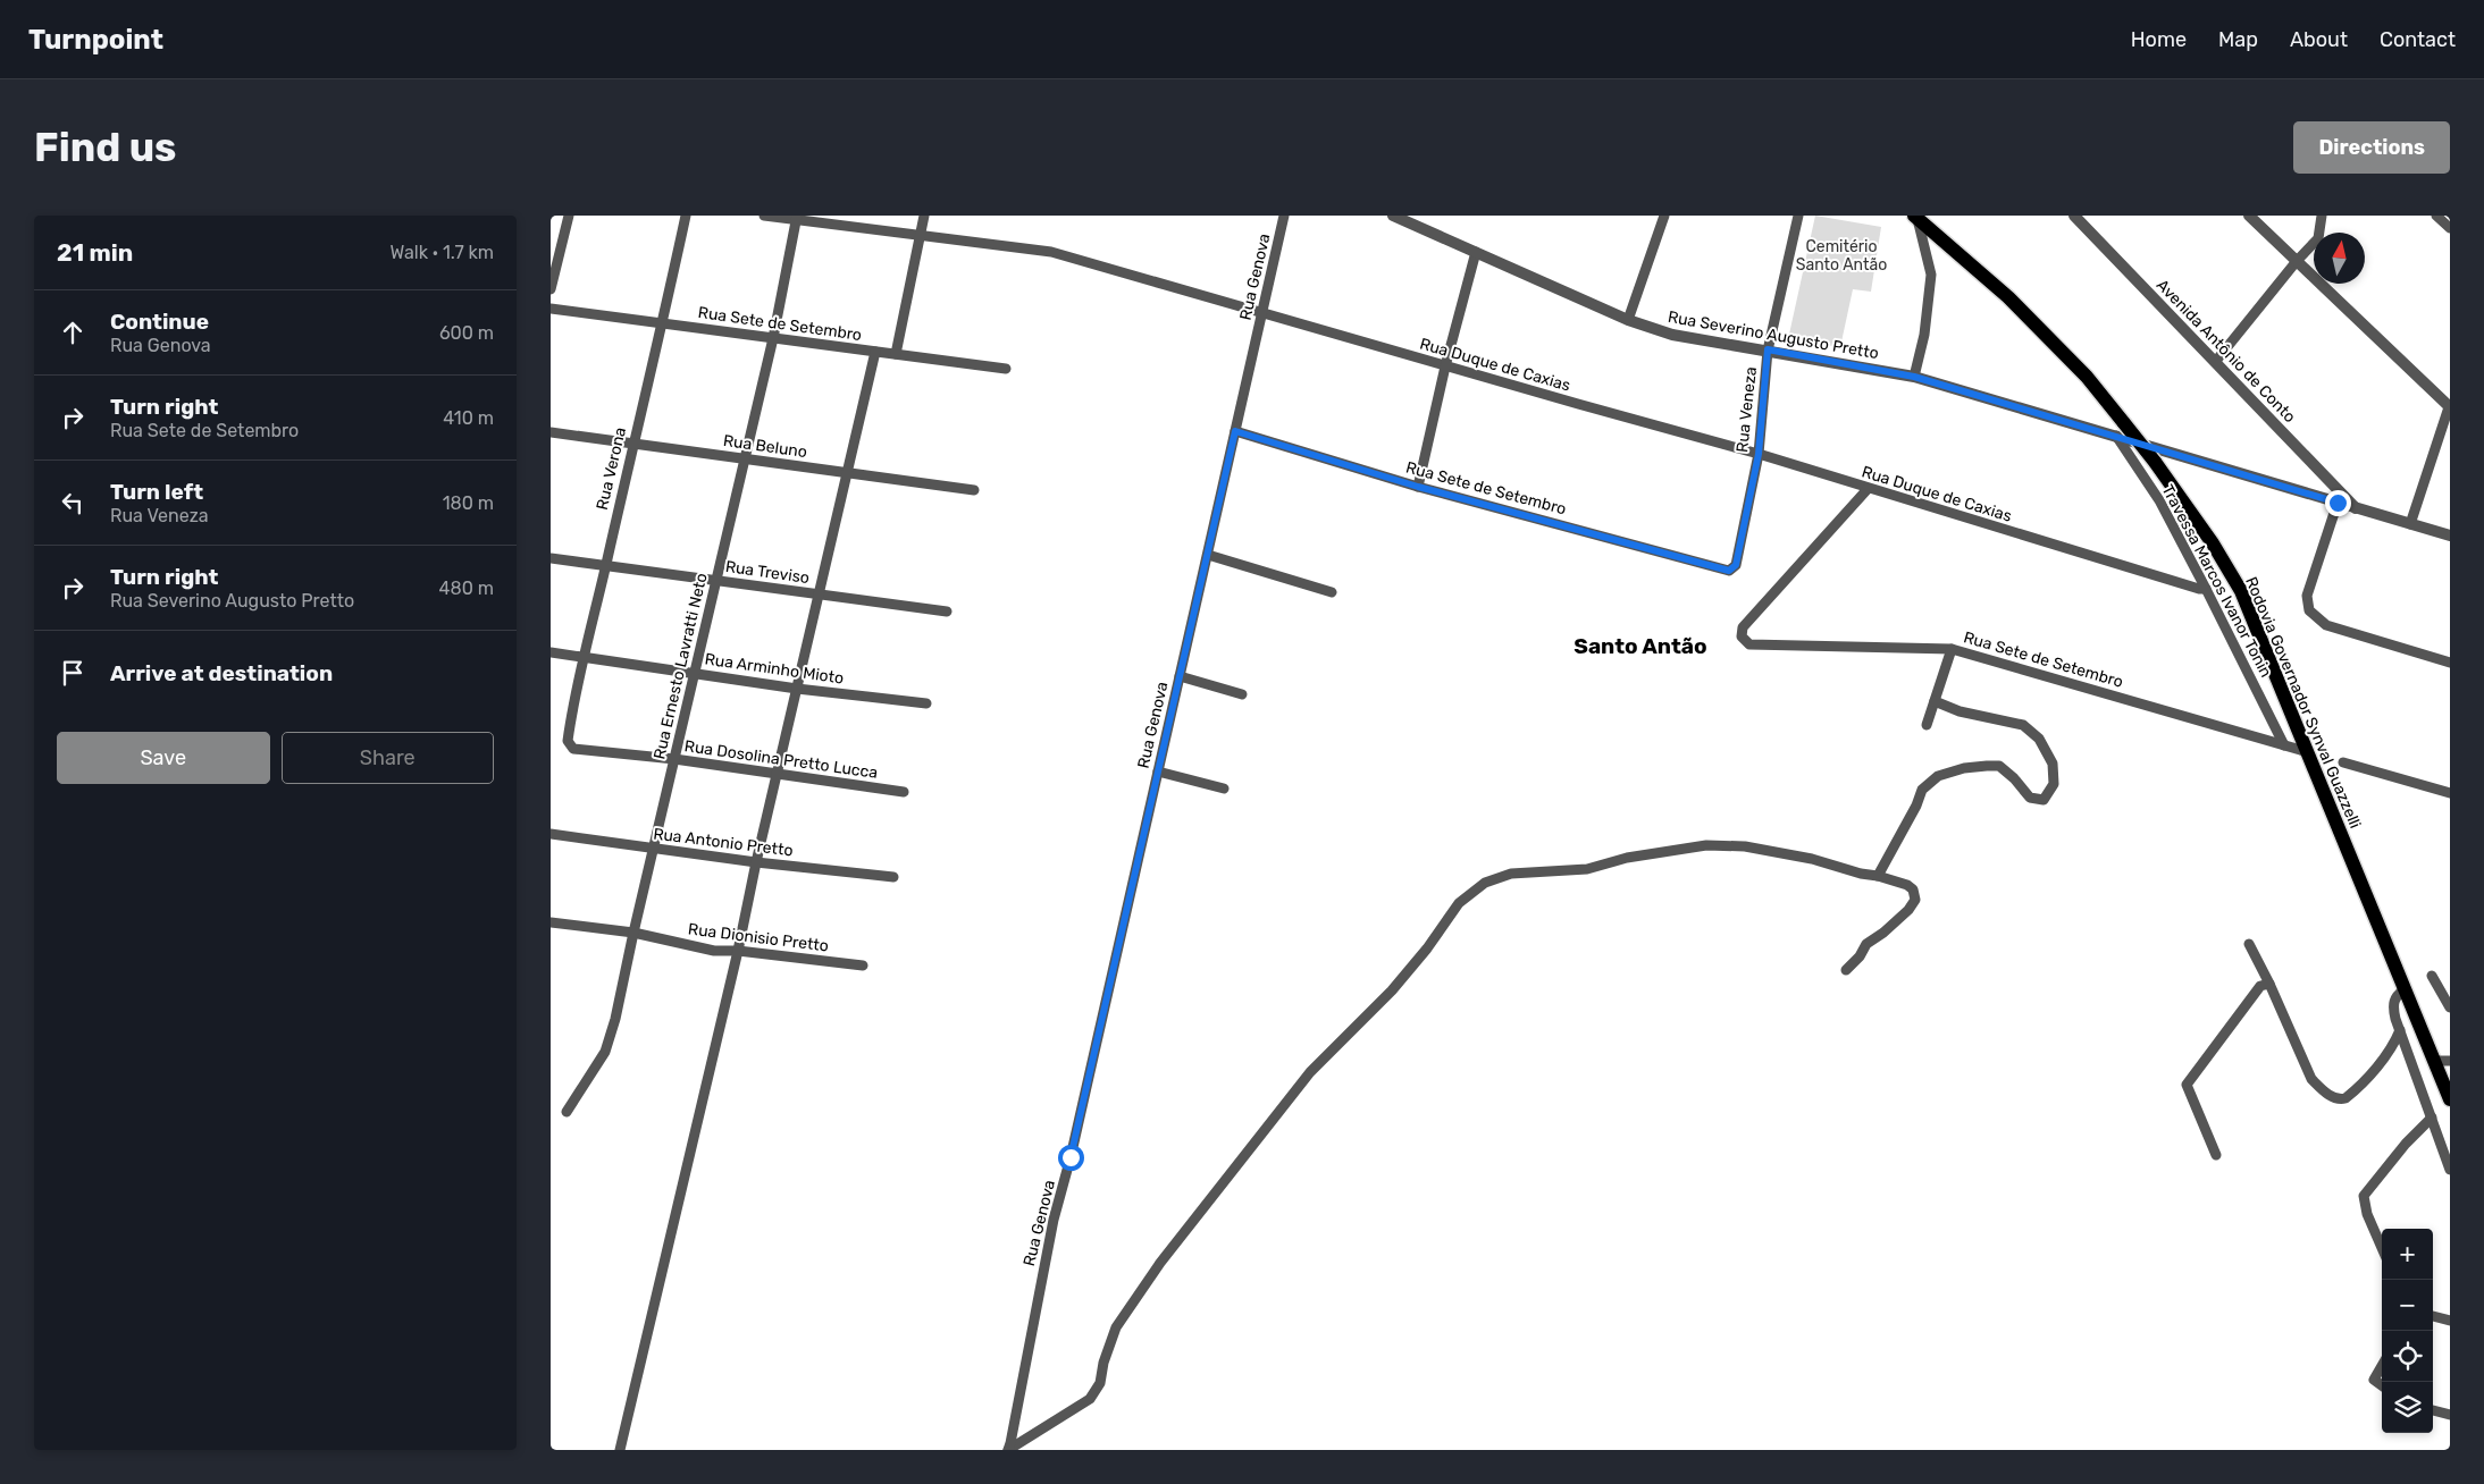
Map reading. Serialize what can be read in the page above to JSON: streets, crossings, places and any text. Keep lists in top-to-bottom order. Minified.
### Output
{"streets":{"main road":["Rodovia Governador Synval Guazzelli"],"street":["Rua Genova","Rua Sete de Setembro","Rua Severino Augusto Pretto","Avenida Antônio de Conto","Rua Duque de Caxias","Rua Veneza","Rua Beluno","Rua Verona","Rua Treviso","Travessa Marcos Ivanor Tonin","Rua Ernesto Lavratti Neto","Rua Arminho Mioto","Rua Dosolina Pretto Lucca","Rua Antonio Pretto","Rua Dionisio Pretto"]},"crossings":[["Rua Genova","Rua Sete de Setembro"],["Rua Genova","Rua Duque de Caxias"],["Rua Sete de Setembro","Rua Duque de Caxias"],["Rua Sete de Setembro","Rua Veneza"],["Rua Sete de Setembro","Rua Verona"],["Rua Sete de Setembro","Travessa Marcos Ivanor Tonin"],["Rua Sete de Setembro","Rua Ernesto Lavratti Neto"],["Rua Sete de Setembro","Rodovia Governador Synval Guazzelli"],["Rua Severino Augusto Pretto","Avenida Antônio de Conto"],["Rua Severino Augusto Pretto","Rua Veneza"],["Rua Severino Augusto Pretto","Travessa Marcos Ivanor Tonin"],["Rua Duque de Caxias","Rua Veneza"],["Rua Duque de Caxias","Travessa Marcos Ivanor Tonin"],["Rua Duque de Caxias","Rua Ernesto Lavratti Neto"],["Rua Beluno","Rua Verona"],["Rua Beluno","Rua Ernesto Lavratti Neto"],["Rua Verona","Rua Treviso"],["Rua Verona","Rua Arminho Mioto"],["Rua Verona","Rua Dosolina Pretto Lucca"],["Rua Treviso","Rua Ernesto Lavratti Neto"],["Rua Ernesto Lavratti Neto","Rua Arminho Mioto"],["Rua Ernesto Lavratti Neto","Rua Dosolina Pretto Lucca"],["Rua Ernesto Lavratti Neto","Rua Antonio Pretto"],["Rua Ernesto Lavratti Neto","Rua Dionisio Pretto"]],"districts":["Santo Antão"],"parks":["Cemitério Santo Antão"],"north":"top","page":{"header":"Turnpoint","nav":["Home","Map","About","Contact"],"buttons":["Directions",["Save","Share"]],"title":"Find us","heading":["21 min","Walk · 1.7 km"],"list":[["Continue","Rua Genova","600 m"],["Turn right","Rua Sete de Setembro","410 m"],["Turn left","Rua Veneza","180 m"],["Turn right","Rua Severino Augusto Pretto","480 m"],"Arrive at destination"],"map_buttons":["+","−"]}}
